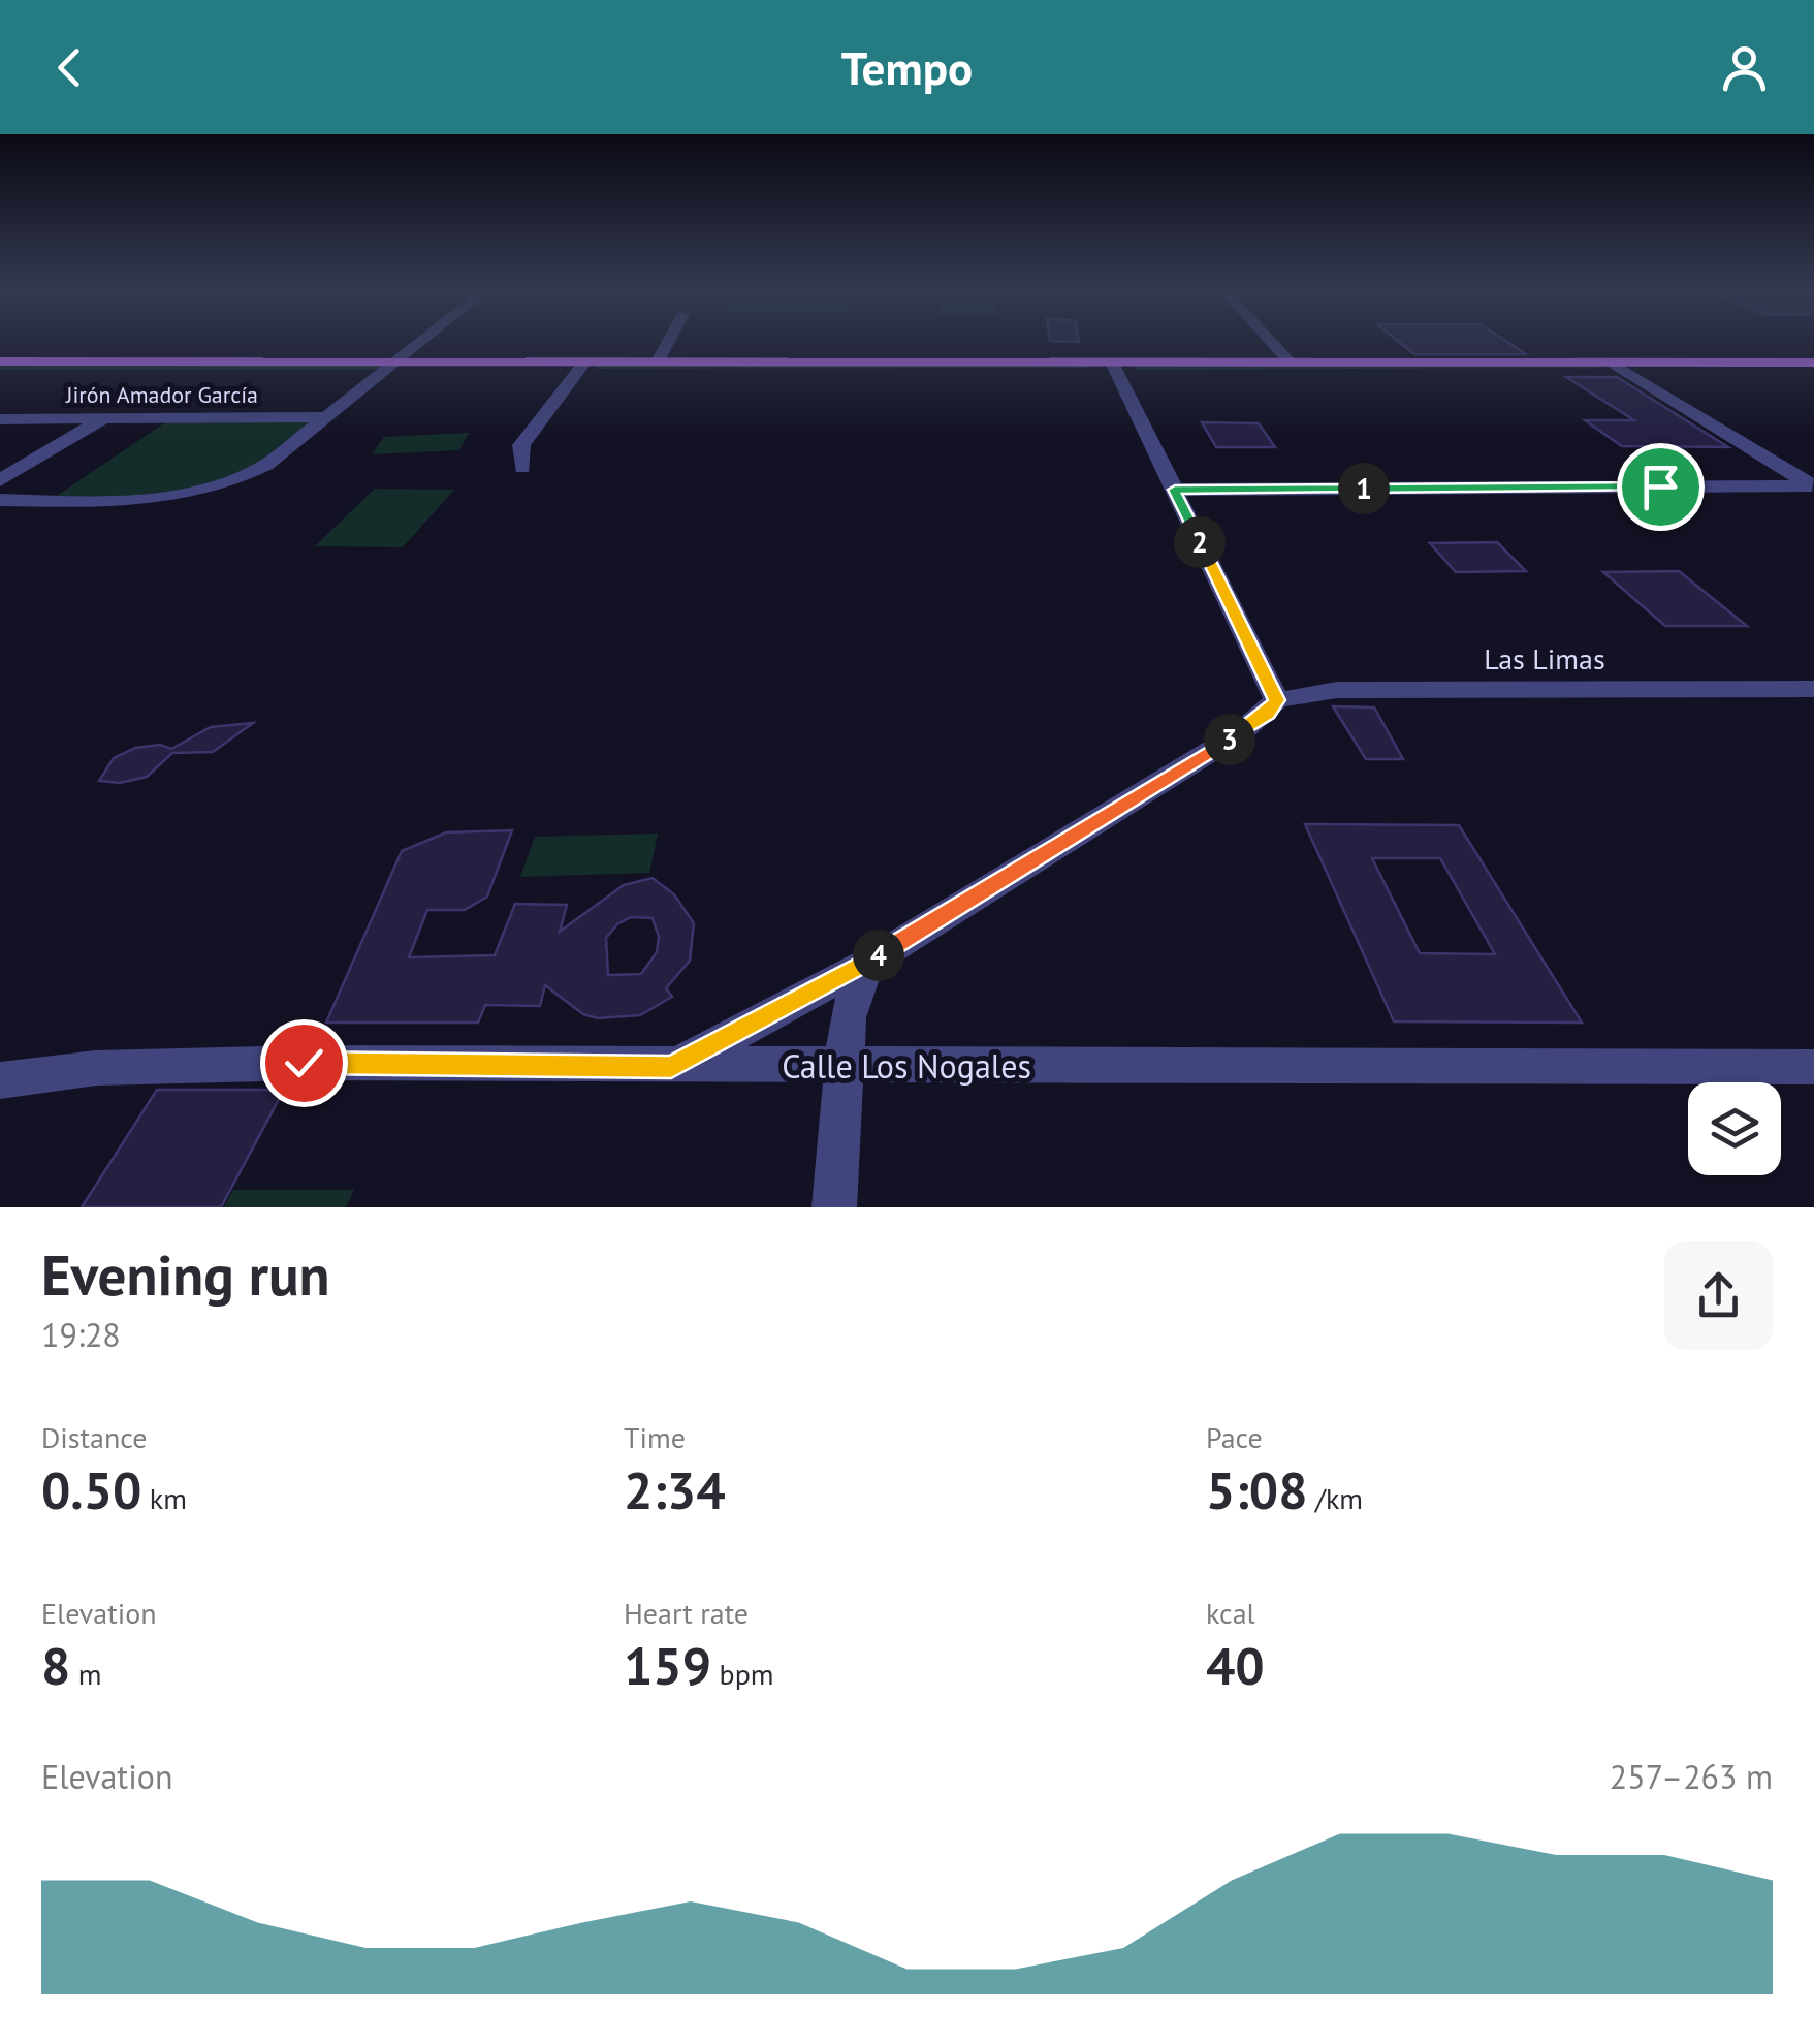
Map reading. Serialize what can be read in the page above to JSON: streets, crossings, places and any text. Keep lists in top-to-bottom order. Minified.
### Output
{"streets":{"street":["Jirón Amador García","Las Limas","Calle Los Nogales"]},"page":{"header":"Tempo","pins":["1","2","3","4"],"heading":["Evening run","19:28"],"stats":[["Distance","0.50 km"],["Time","2:34"],["Pace","5:08 /km"],["Elevation","8 m"],["Heart rate","159 bpm"],["kcal","40"]],"chart":["Elevation","257–263 m"]}}
